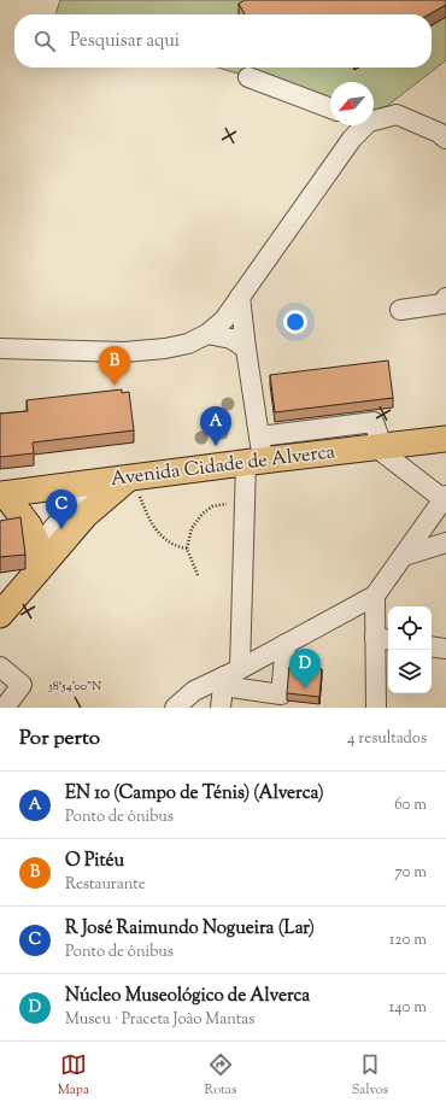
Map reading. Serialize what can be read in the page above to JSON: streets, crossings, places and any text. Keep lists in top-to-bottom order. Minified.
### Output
{"streets":{"main road":["Avenida Cidade de Alverca"]},"north":"bottom left","page":{"search":"Pesquisar aqui","pins":["B","A","C","D"],"heading":["Por perto","4 resultados"],"list":[{"mark":"A","name":"EN 10 (Campo de Ténis) (Alverca)","note":"Ponto de ônibus","value":"60 m"},{"mark":"B","name":"O Pitéu","note":"Restaurante","value":"70 m"},{"mark":"C","name":"R José Raimundo Nogueira (Lar)","note":"Ponto de ônibus","value":"120 m"},{"mark":"D","name":"Núcleo Museológico de Alverca","note":"Museu · Praceta João Mantas","value":"140 m"}],"nav":["Mapa","Rotas","Salvos"]},"coordinates":["38°54'00\"N"]}
